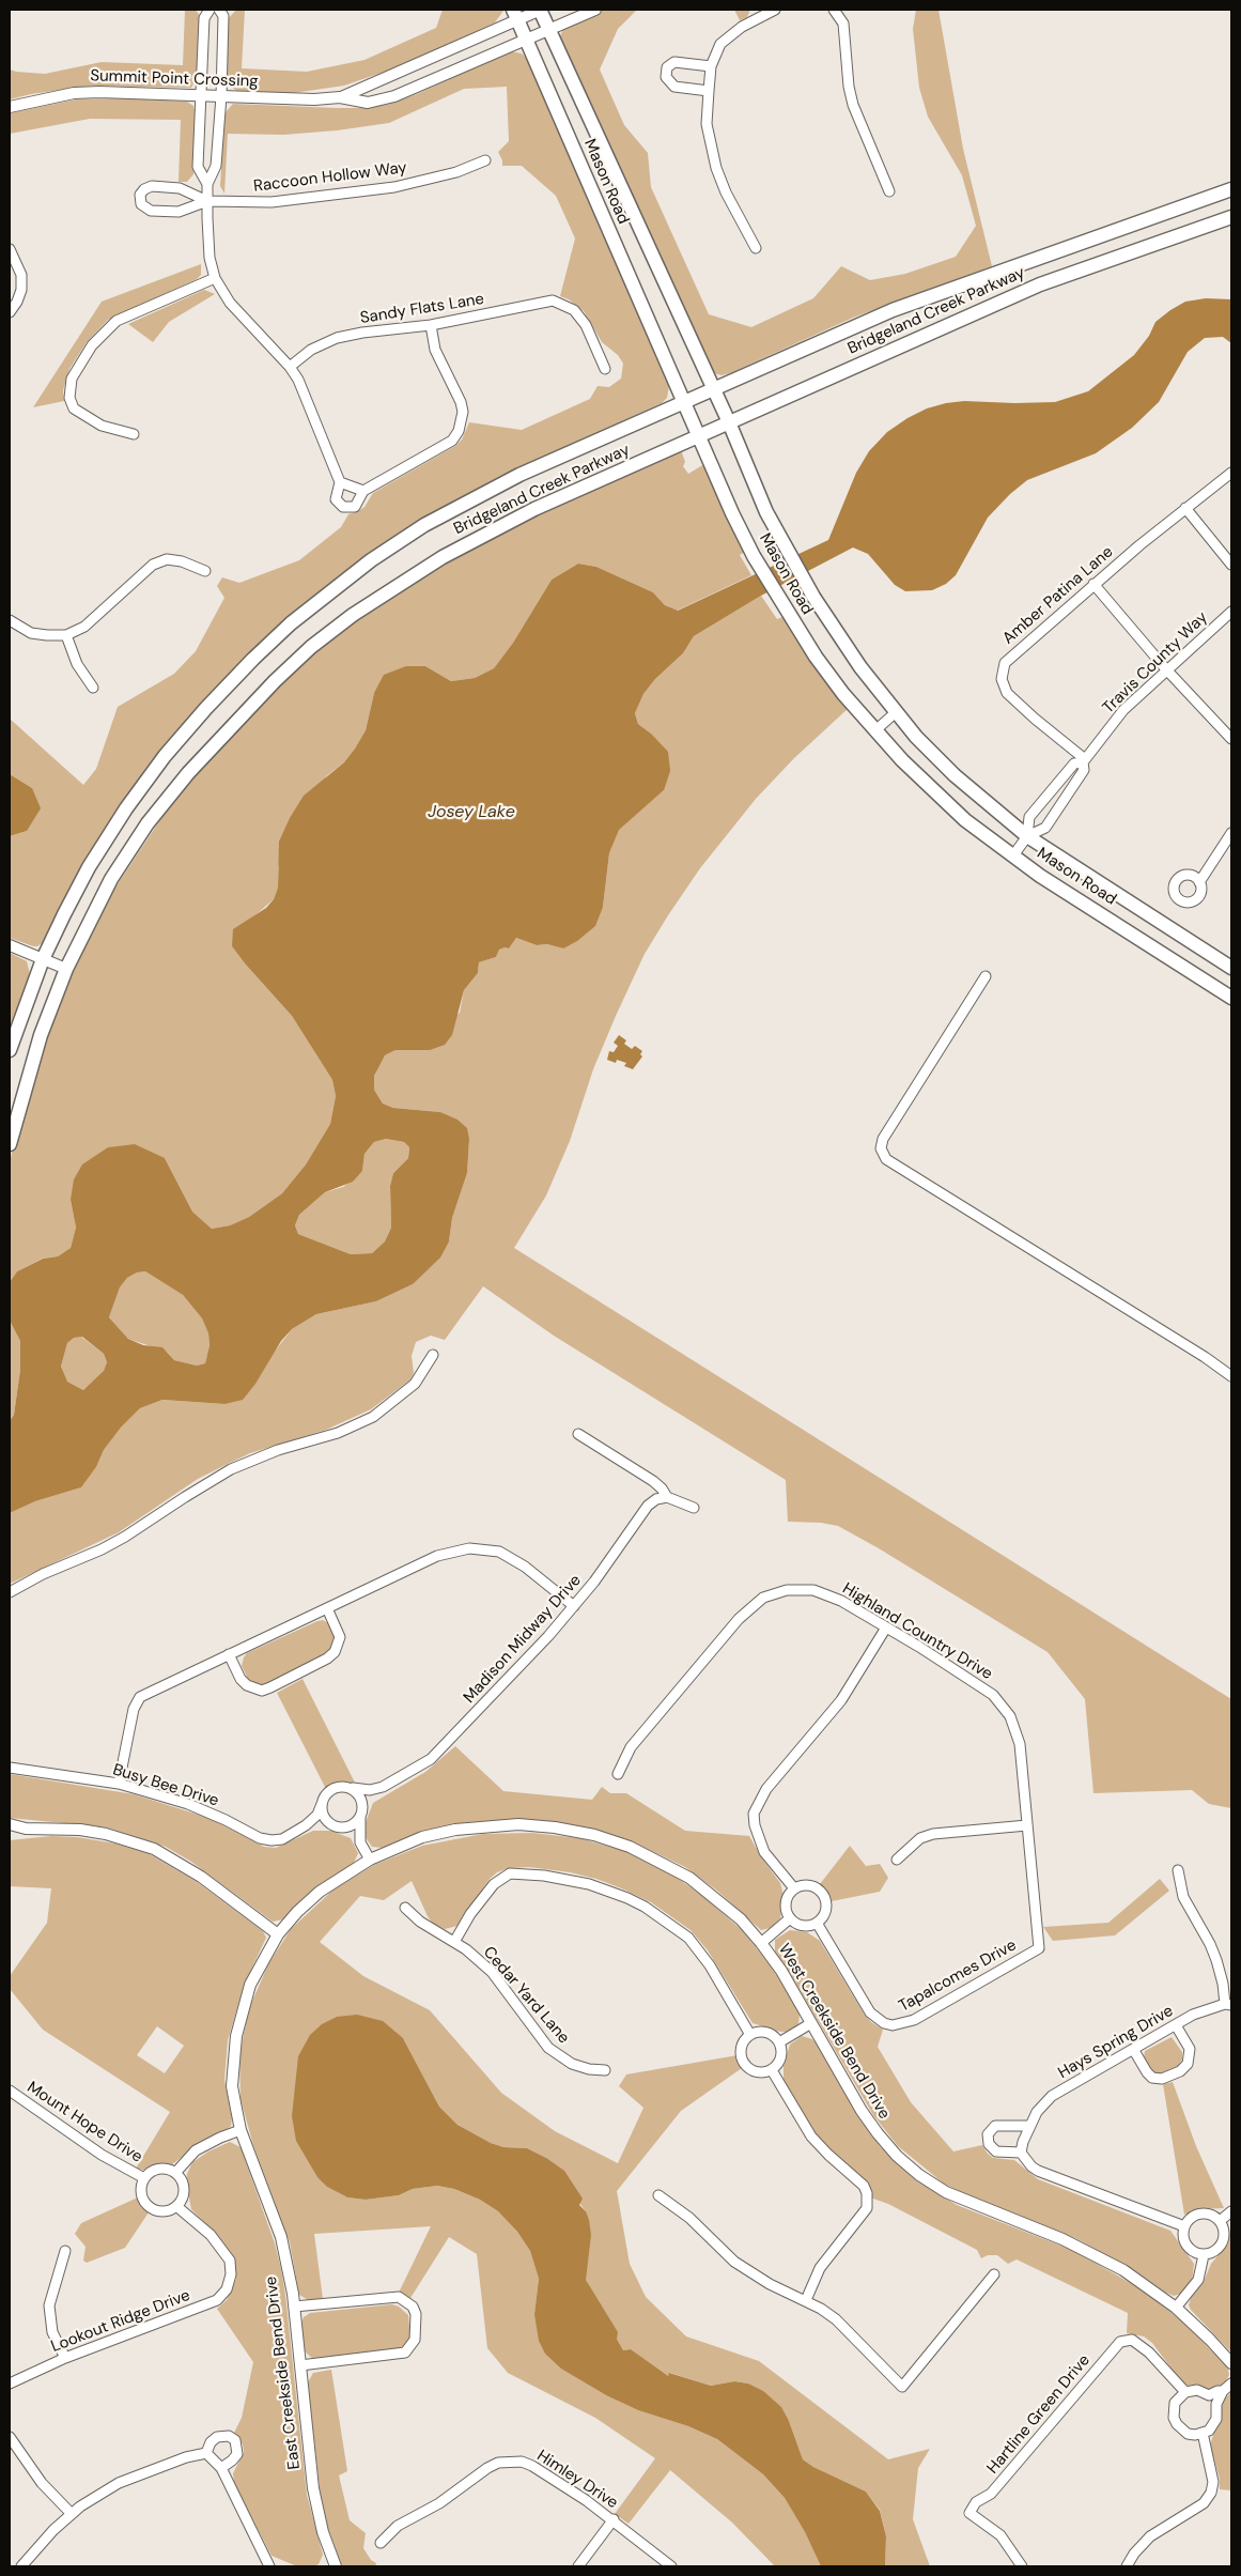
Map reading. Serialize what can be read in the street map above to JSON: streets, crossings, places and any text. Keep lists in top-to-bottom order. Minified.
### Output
{"streets":{"main road":["Mason Road","Bridgeland Creek Parkway"],"street":["Summit Point Crossing","Raccoon Hollow Way","Sandy Flats Lane","Amber Patina Lane","Travis County Way","Highland Country Drive","Madison Midway Drive","Busy Bee Drive","Tapalcomes Drive","Cedar Yard Lane","West Creekside Bend Drive","Hays Spring Drive","Mount Hope Drive","Lookout Ridge Drive","East Creekside Bend Drive","Hartline Green Drive","Himley Drive"]},"crossings":[["Summit Point Crossing","Mason Road"],["Mason Road","Bridgeland Creek Parkway"],["Mason Road","Travis County Way"],["Amber Patina Lane","Travis County Way"],["Highland Country Drive","Tapalcomes Drive"],["Madison Midway Drive","Busy Bee Drive"],["West Creekside Bend Drive","East Creekside Bend Drive"],["Mount Hope Drive","Lookout Ridge Drive"]],"water":["Josey Lake"]}
